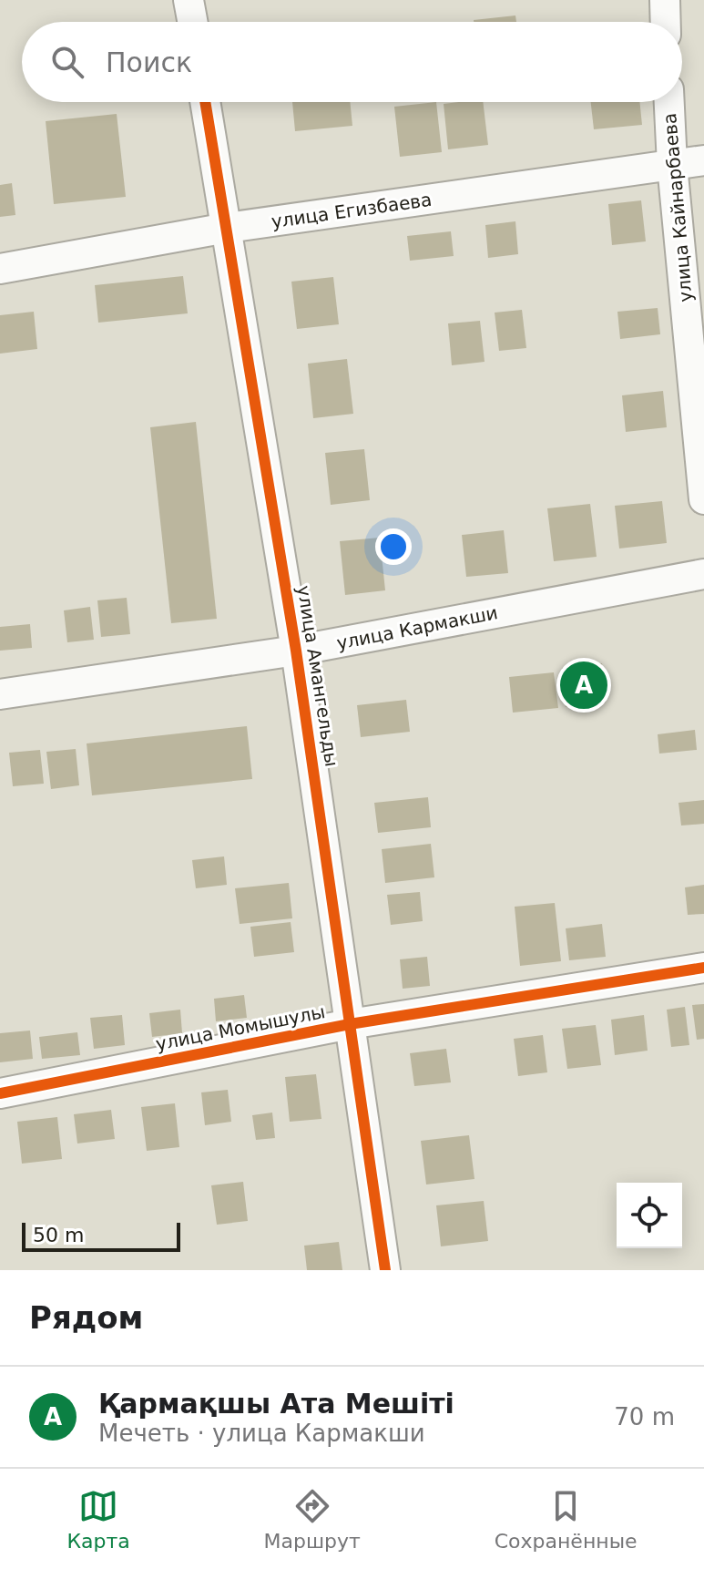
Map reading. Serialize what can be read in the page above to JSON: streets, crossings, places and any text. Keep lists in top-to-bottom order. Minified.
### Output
{"streets":{"street":["улица Кайнарбаева","улица Егизбаева","улица Кармакши","улица Амангельды","улица Момышулы"]},"crossings":[["улица Кайнарбаева","улица Егизбаева"],["улица Егизбаева","улица Амангельды"],["улица Кармакши","улица Амангельды"],["улица Амангельды","улица Момышулы"]],"scale_bar":"50 m","page":{"search":"Поиск","pins":"A","scale":"50 m","heading":"Рядом","list":[{"mark":"A","name":"Қармақшы Ата Мешіті","note":"Мечеть · улица Кармакши","value":"70 m"}],"nav":["Карта","Маршрут","Сохранённые"]}}
